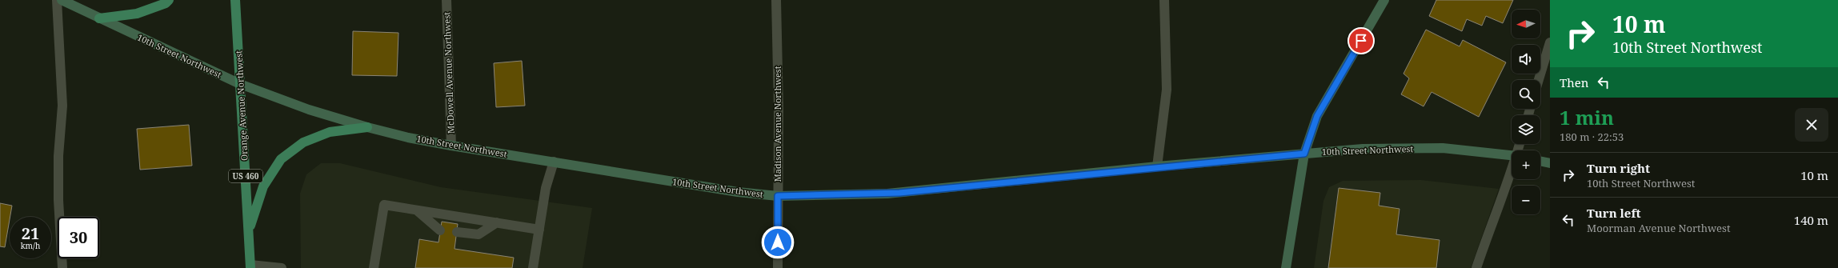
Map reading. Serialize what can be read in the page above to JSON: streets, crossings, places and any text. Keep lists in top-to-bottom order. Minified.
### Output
{"streets":{"main road":["10th Street Northwest","Orange Avenue Northwest","US 460"],"street":["McDowell Avenue Northwest","Madison Avenue Northwest"]},"crossings":[["10th Street Northwest","McDowell Avenue Northwest"],["10th Street Northwest","Orange Avenue Northwest"],["10th Street Northwest","Madison Avenue Northwest"]],"north":"left","page":{"turn":["10 m","10th Street Northwest"],"map_buttons":["+","−"],"then":"Then","heading":["1 min","180 m · 22:53"],"list":[{"name":"Turn right","note":"10th Street Northwest","value":"10 m"},{"name":"Turn left","note":"Moorman Avenue Northwest","value":"140 m"}],"speed":"21 km/h","limit":"30"}}
